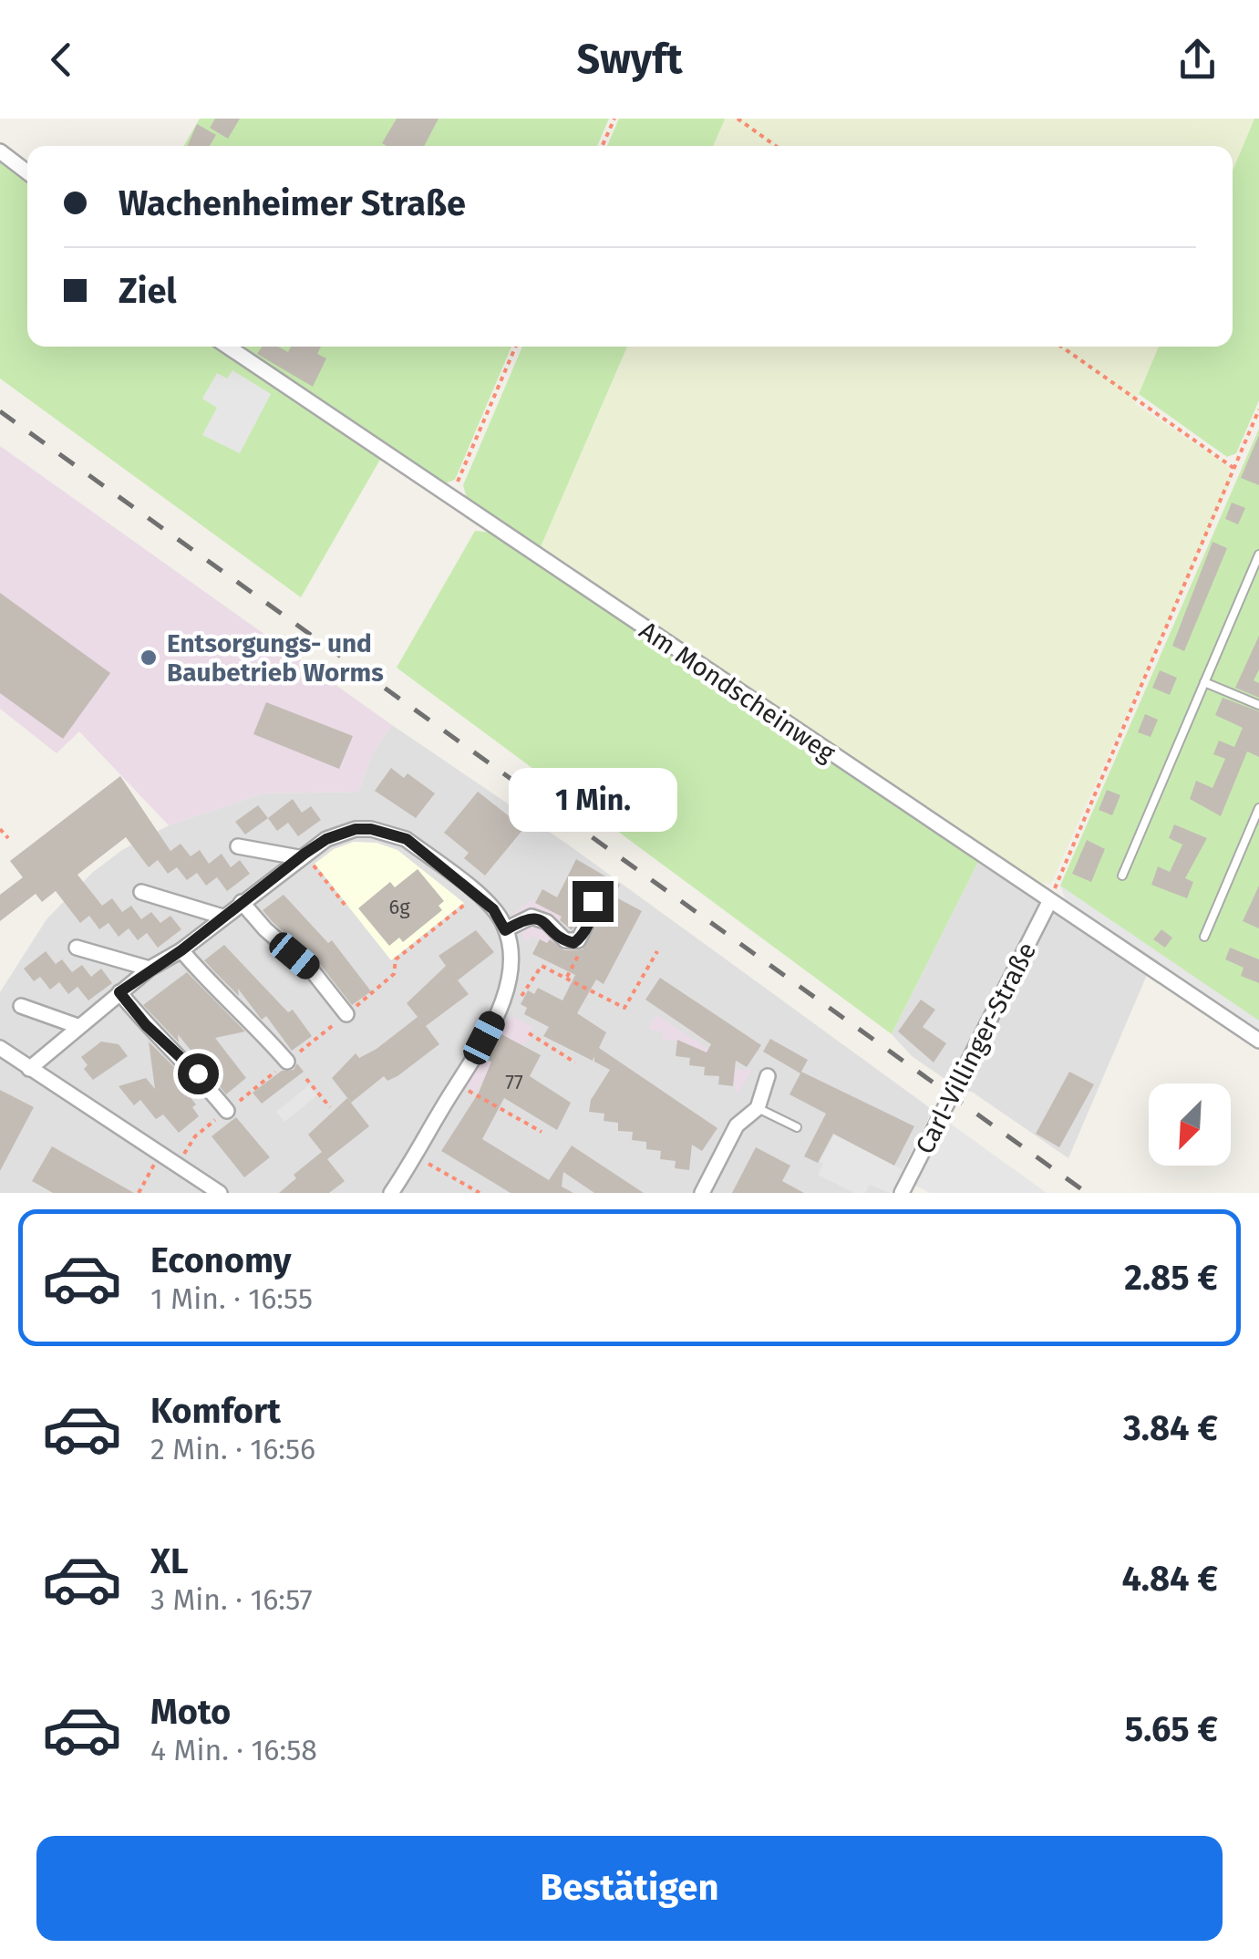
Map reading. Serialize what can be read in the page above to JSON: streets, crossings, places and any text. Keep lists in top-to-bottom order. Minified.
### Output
{"streets":{"street":["Am Mondscheinweg","Carl-Villinger-Straße"]},"crossings":[["Am Mondscheinweg","Carl-Villinger-Straße"]],"places":["Entsorgungs- und Baubetrieb Worms"],"house_numbers":["6g","77"],"north":"bottom left","page":{"header":"Swyft","banner":["Wachenheimer Straße","Ziel"],"bubble":"1 Min.","list":[{"name":"Economy","note":"1 Min. · 16:55","value":"2.85 €"},{"name":"Komfort","note":"2 Min. · 16:56","value":"3.84 €"},{"name":"XL","note":"3 Min. · 16:57","value":"4.84 €"},{"name":"Moto","note":"4 Min. · 16:58","value":"5.65 €"}],"buttons":"Bestätigen"}}
